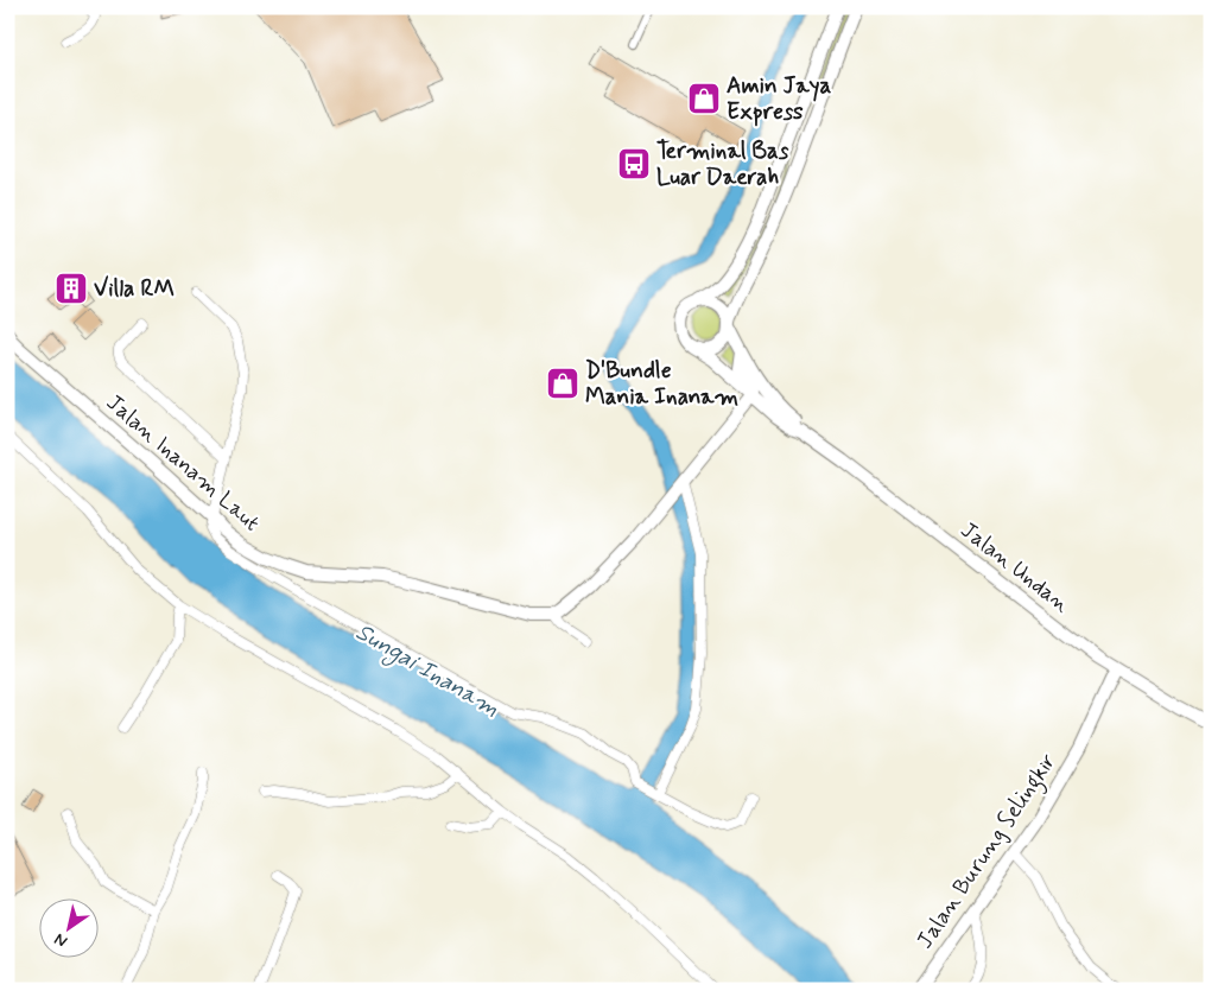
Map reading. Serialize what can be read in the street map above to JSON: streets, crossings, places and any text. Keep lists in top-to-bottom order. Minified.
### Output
{"streets":{"street":["Jalan Inanam Laut","Jalan Undan","Jalan Burung Selingkir"]},"crossings":[["Jalan Undan","Jalan Burung Selingkir"]],"water":["Sungai Inanam"],"places":{"shop":["Amin Jaya Express","D'Bundle Mania Inanam"],"bus stop":["Terminal Bas Luar Daerah"],"building":["Villa RM"]},"north":"bottom left"}
